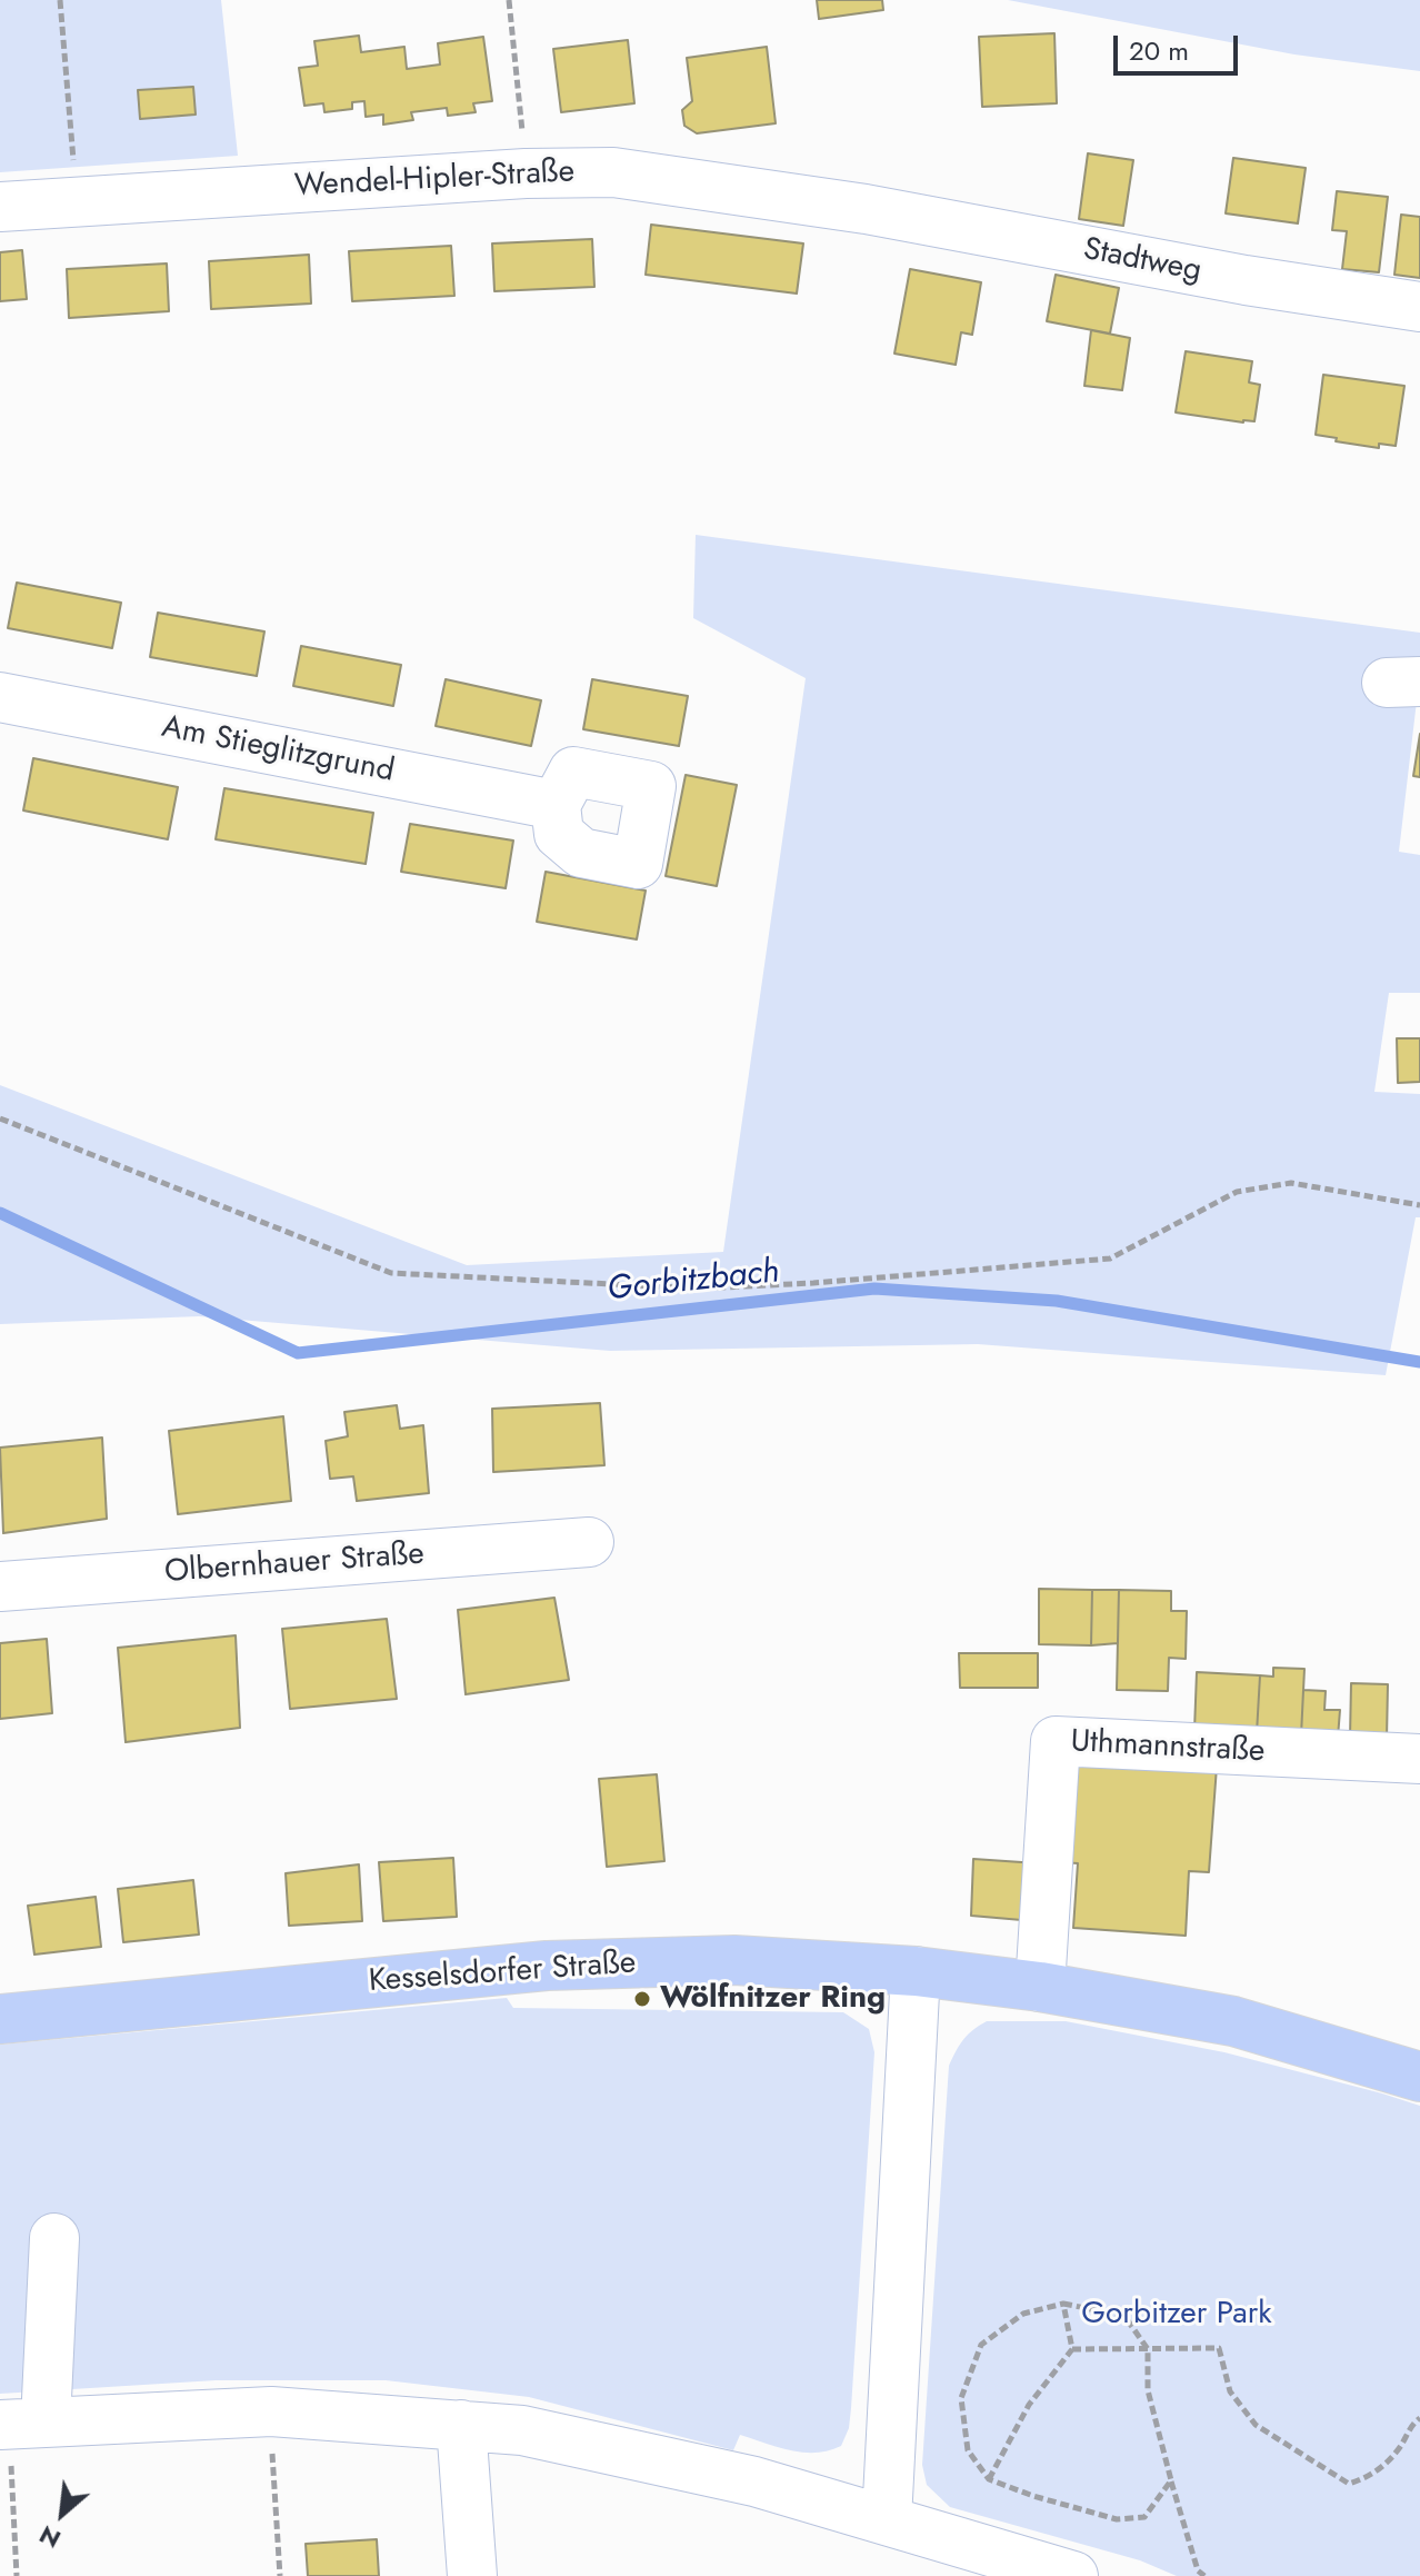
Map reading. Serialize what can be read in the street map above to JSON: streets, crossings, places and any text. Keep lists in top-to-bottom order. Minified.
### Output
{"streets":{"main road":["Kesselsdorfer Straße"],"street":["Wendel-Hipler-Straße","Stadtweg","Am Stieglitzgrund","Olbernhauer Straße","Uthmannstraße"]},"crossings":[["Wendel-Hipler-Straße","Stadtweg"],["Uthmannstraße","Kesselsdorfer Straße"]],"water":["Gorbitzbach"],"parks":["Gorbitzer Park"],"places":["Wölfnitzer Ring"],"scale_bar":"20 m","north":"bottom left"}
